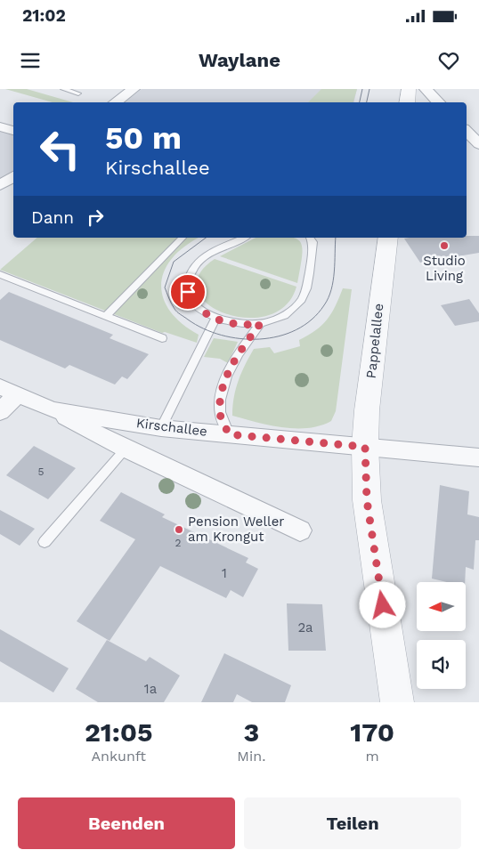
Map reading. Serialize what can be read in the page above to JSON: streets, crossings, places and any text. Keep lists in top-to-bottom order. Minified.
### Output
{"streets":{"street":["Pappelallee","Kirschallee"]},"crossings":[["Pappelallee","Kirschallee"]],"places":["Studio Living","Pension Weller am Krongut"],"house_numbers":["5","2","1","2a","1a"],"north":"left","page":{"status":"21:02","header":"Waylane","turn":["50 m","Kirschallee"],"then":"Dann","eta":["21:05","Ankunft","3","Min.","170","m"],"buttons":["Beenden","Teilen"]}}
